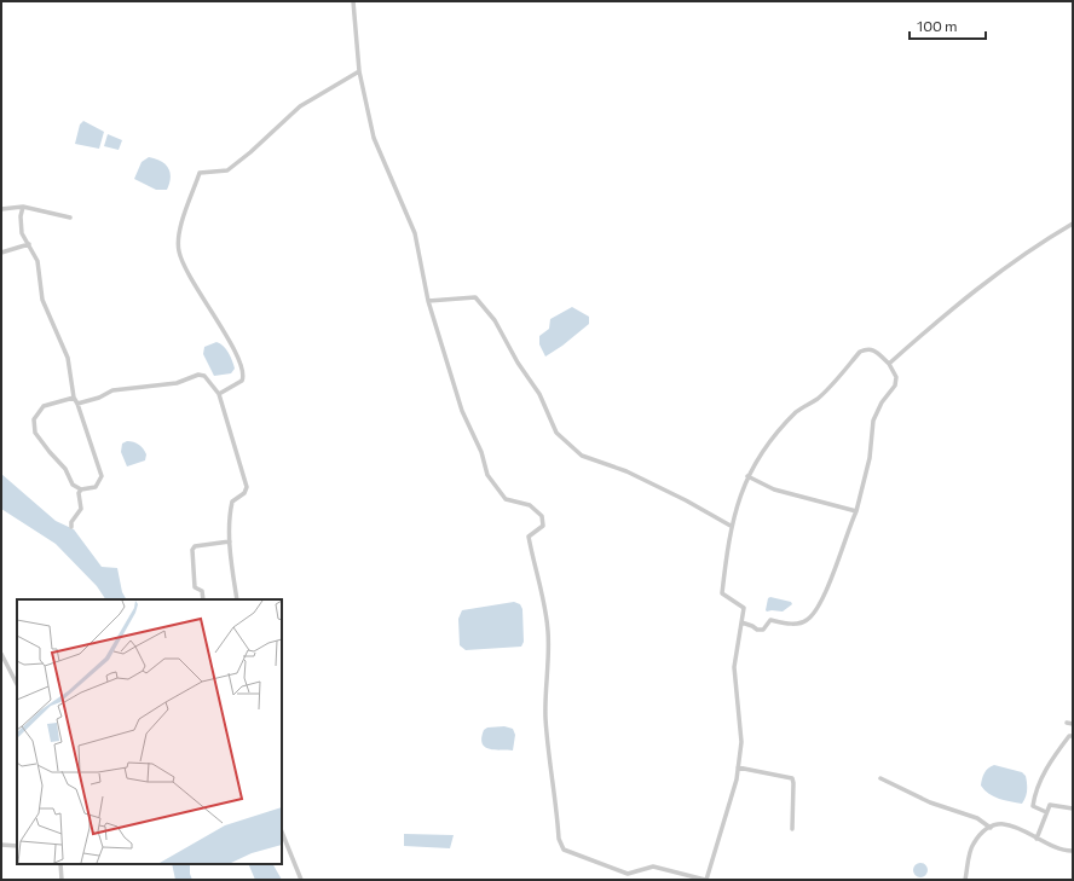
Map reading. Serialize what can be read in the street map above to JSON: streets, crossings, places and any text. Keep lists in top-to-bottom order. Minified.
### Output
{"scale_bar":"100 m"}
